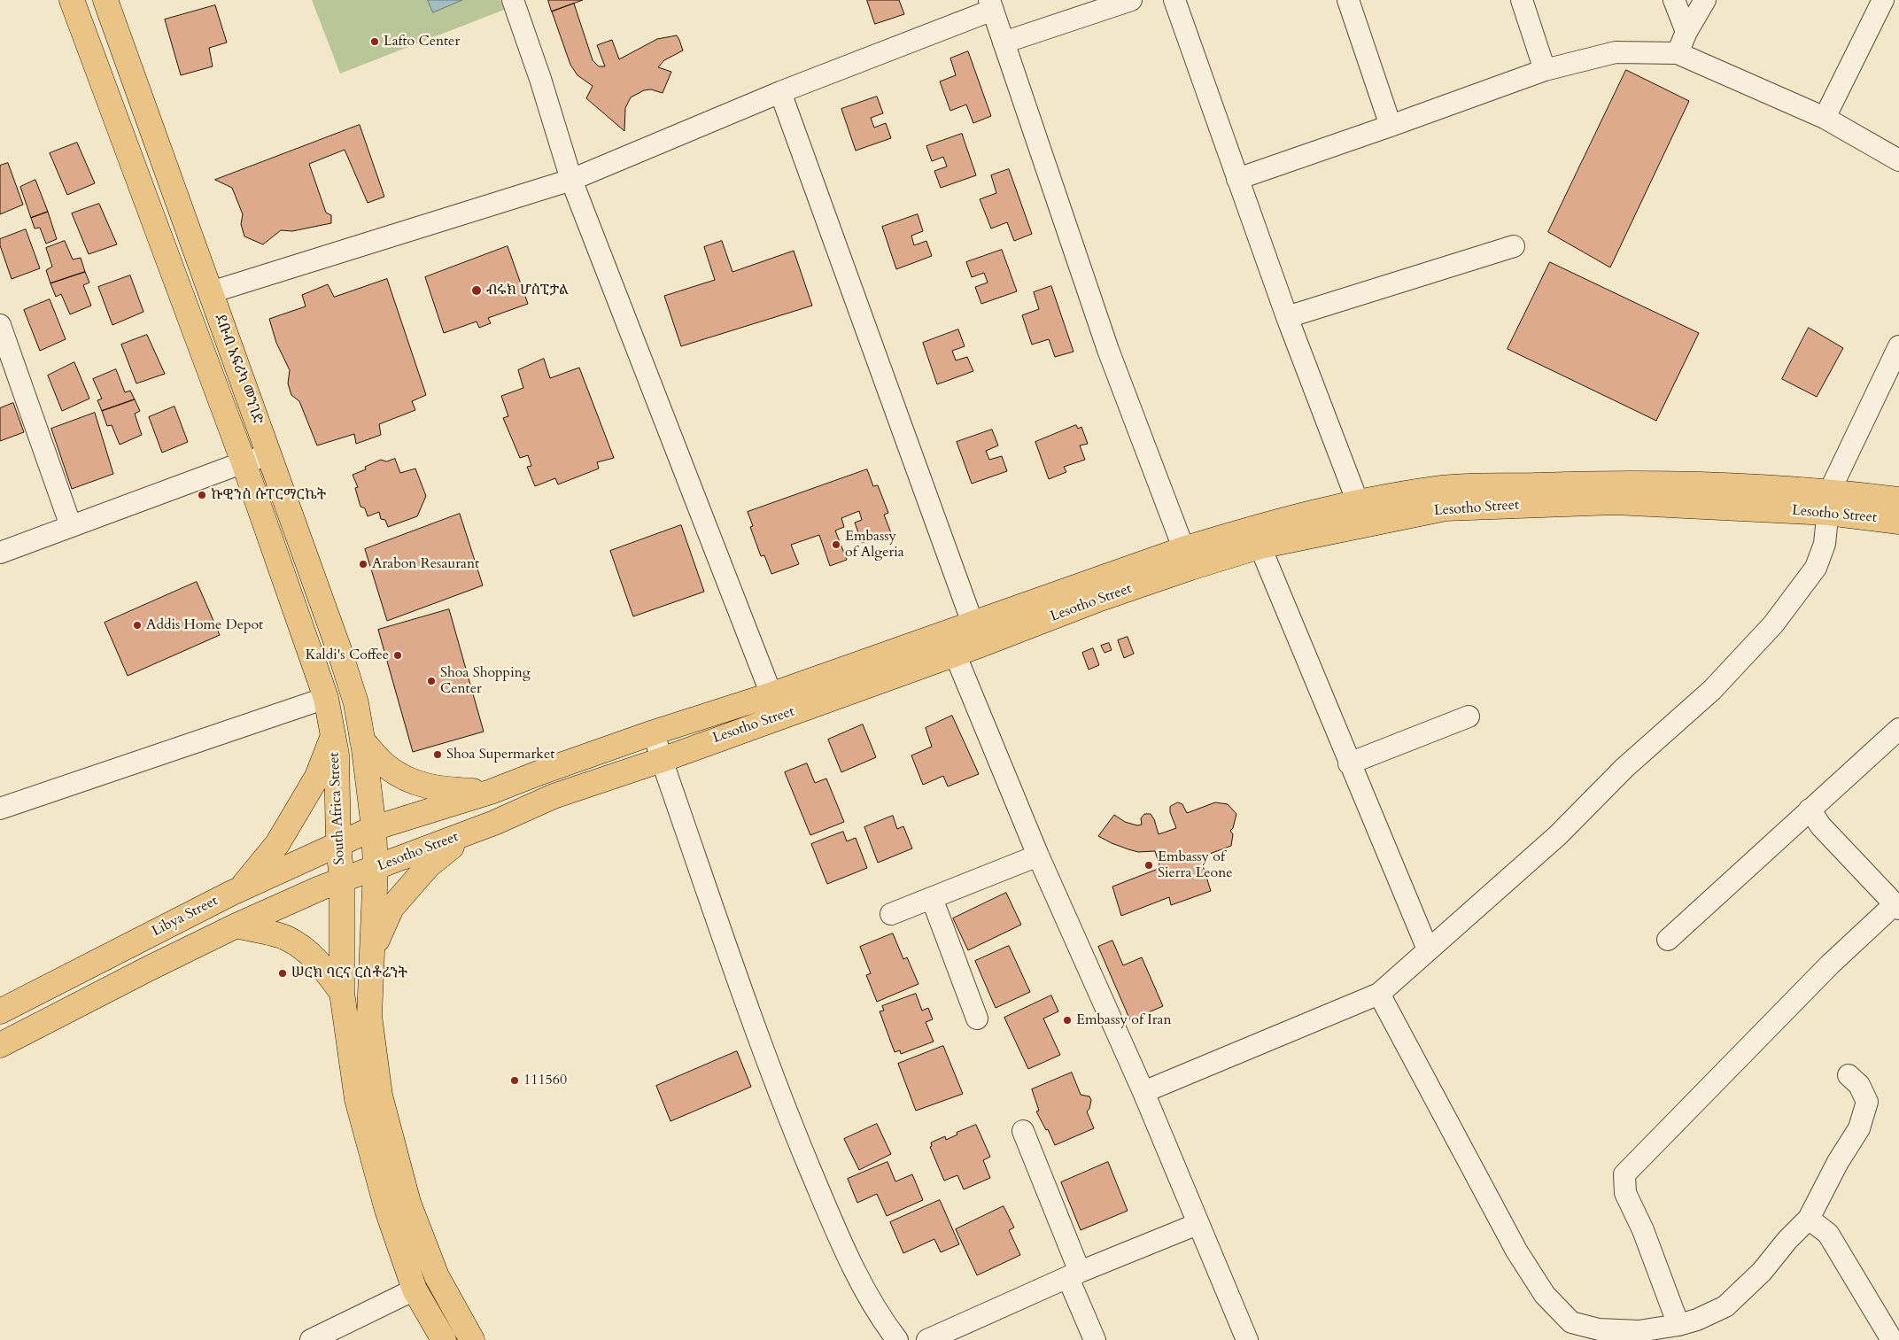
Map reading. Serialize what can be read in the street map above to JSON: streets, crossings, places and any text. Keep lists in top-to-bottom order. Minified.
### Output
{"streets":{"main road":["ደቡብ አፍሪካ መንገድ","Lesotho Street","South Africa Street","Libya Street"]},"crossings":[["ደቡብ አፍሪካ መንገድ","South Africa Street"],["Lesotho Street","South Africa Street"],["Lesotho Street","Libya Street"],["South Africa Street","Libya Street"]],"places":["Lafto Center","ብሩክ ሆስፒታል","ኩዊንስ ሱፐርማርኬት","Embassy of Algeria","Arabon Resaurant","Addis Home Depot","Kaldi's Coffee","Shoa Shopping Center","Shoa Supermarket","Embassy of Sierra Leone","ሠርክ ባርና ርስቶሬንት","Embassy of Iran","111560"]}
